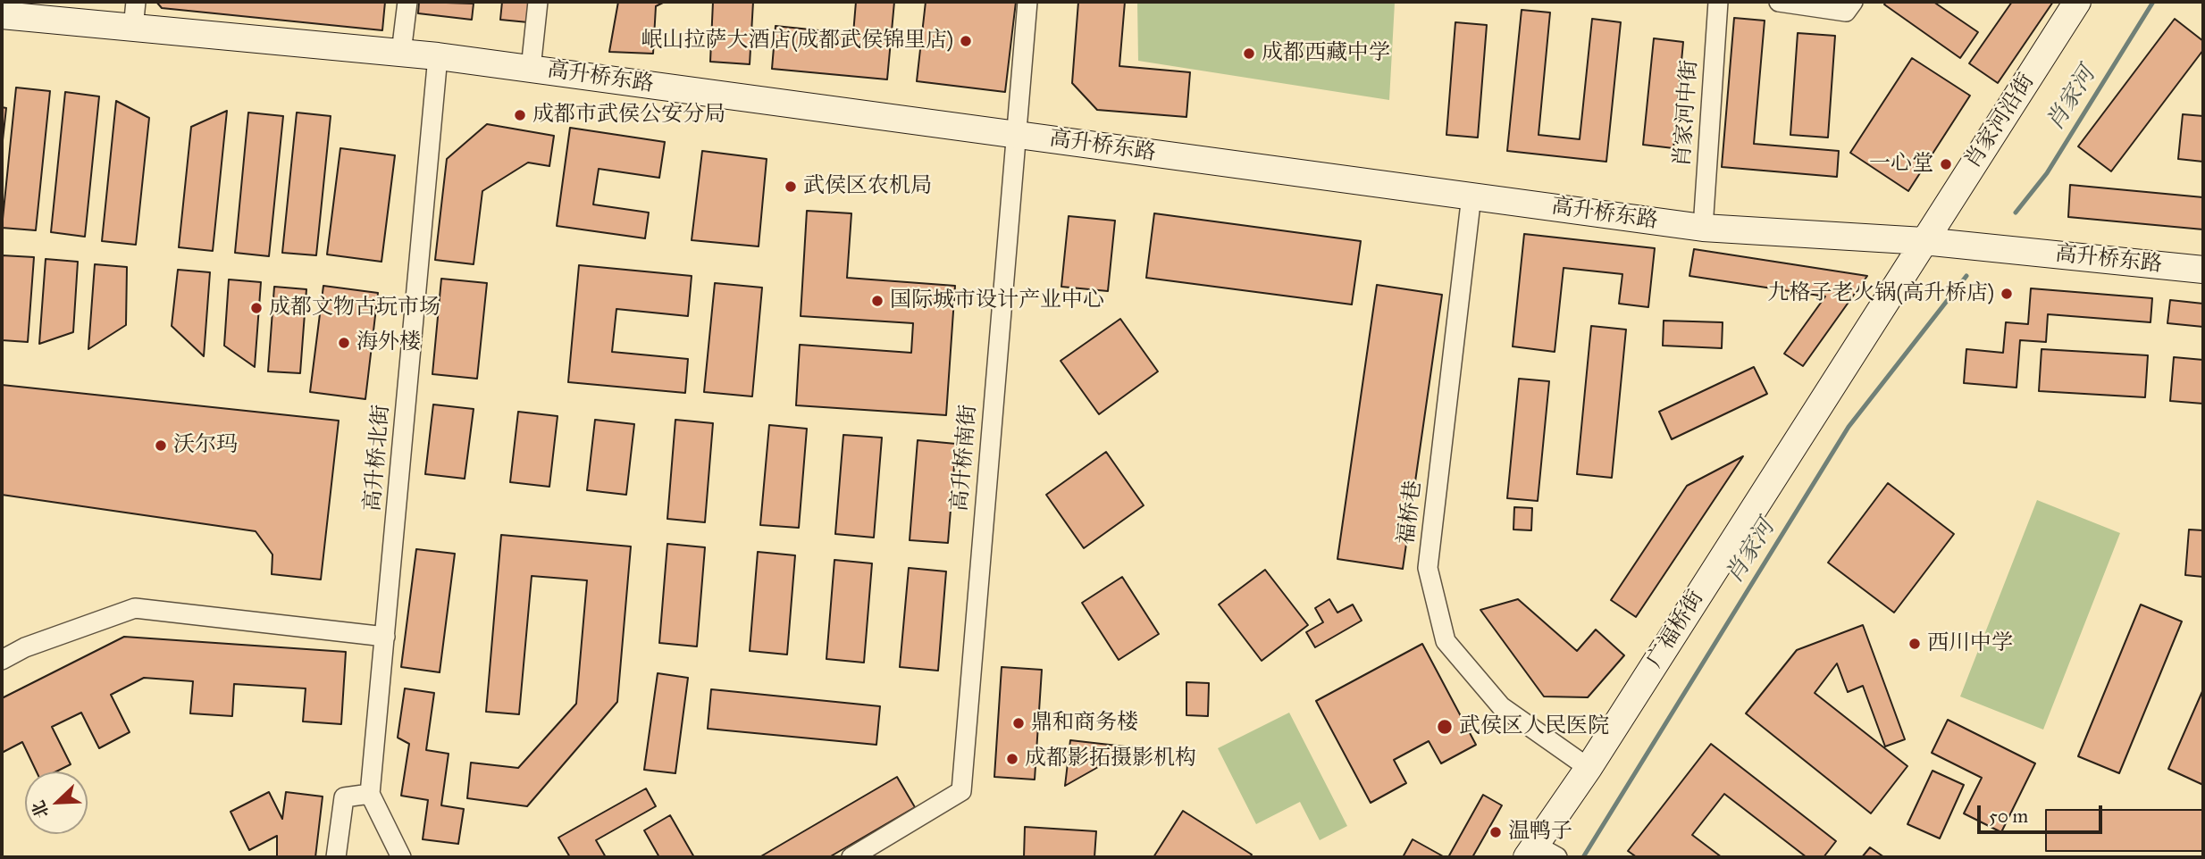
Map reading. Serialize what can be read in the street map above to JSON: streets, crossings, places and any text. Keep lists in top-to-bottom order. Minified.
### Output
{"streets":{"street":["高升桥东路","肖家河中街","肖家河沿街","高升桥北街","高升桥南街","福桥巷","广福桥街"]},"crossings":[["高升桥东路","肖家河中街"],["高升桥东路","肖家河沿街"],["高升桥东路","高升桥北街"],["高升桥东路","高升桥南街"],["高升桥东路","福桥巷"],["高升桥东路","广福桥街"],["肖家河沿街","广福桥街"],["福桥巷","广福桥街"]],"water":["肖家河"],"places":["岷山拉萨大酒店(成都武侯锦里店)","成都西藏中学","成都市武侯公安分局","一心堂","武侯区农机局","九格子老火锅(高升桥店)","国际城市设计产业中心","成都文物古玩市场","海外楼","沃尔玛","西川中学","鼎和商务楼","武侯区人民医院","成都影拓摄影机构","温鸭子"],"scale_bar":"50 m","north":"bottom left"}
